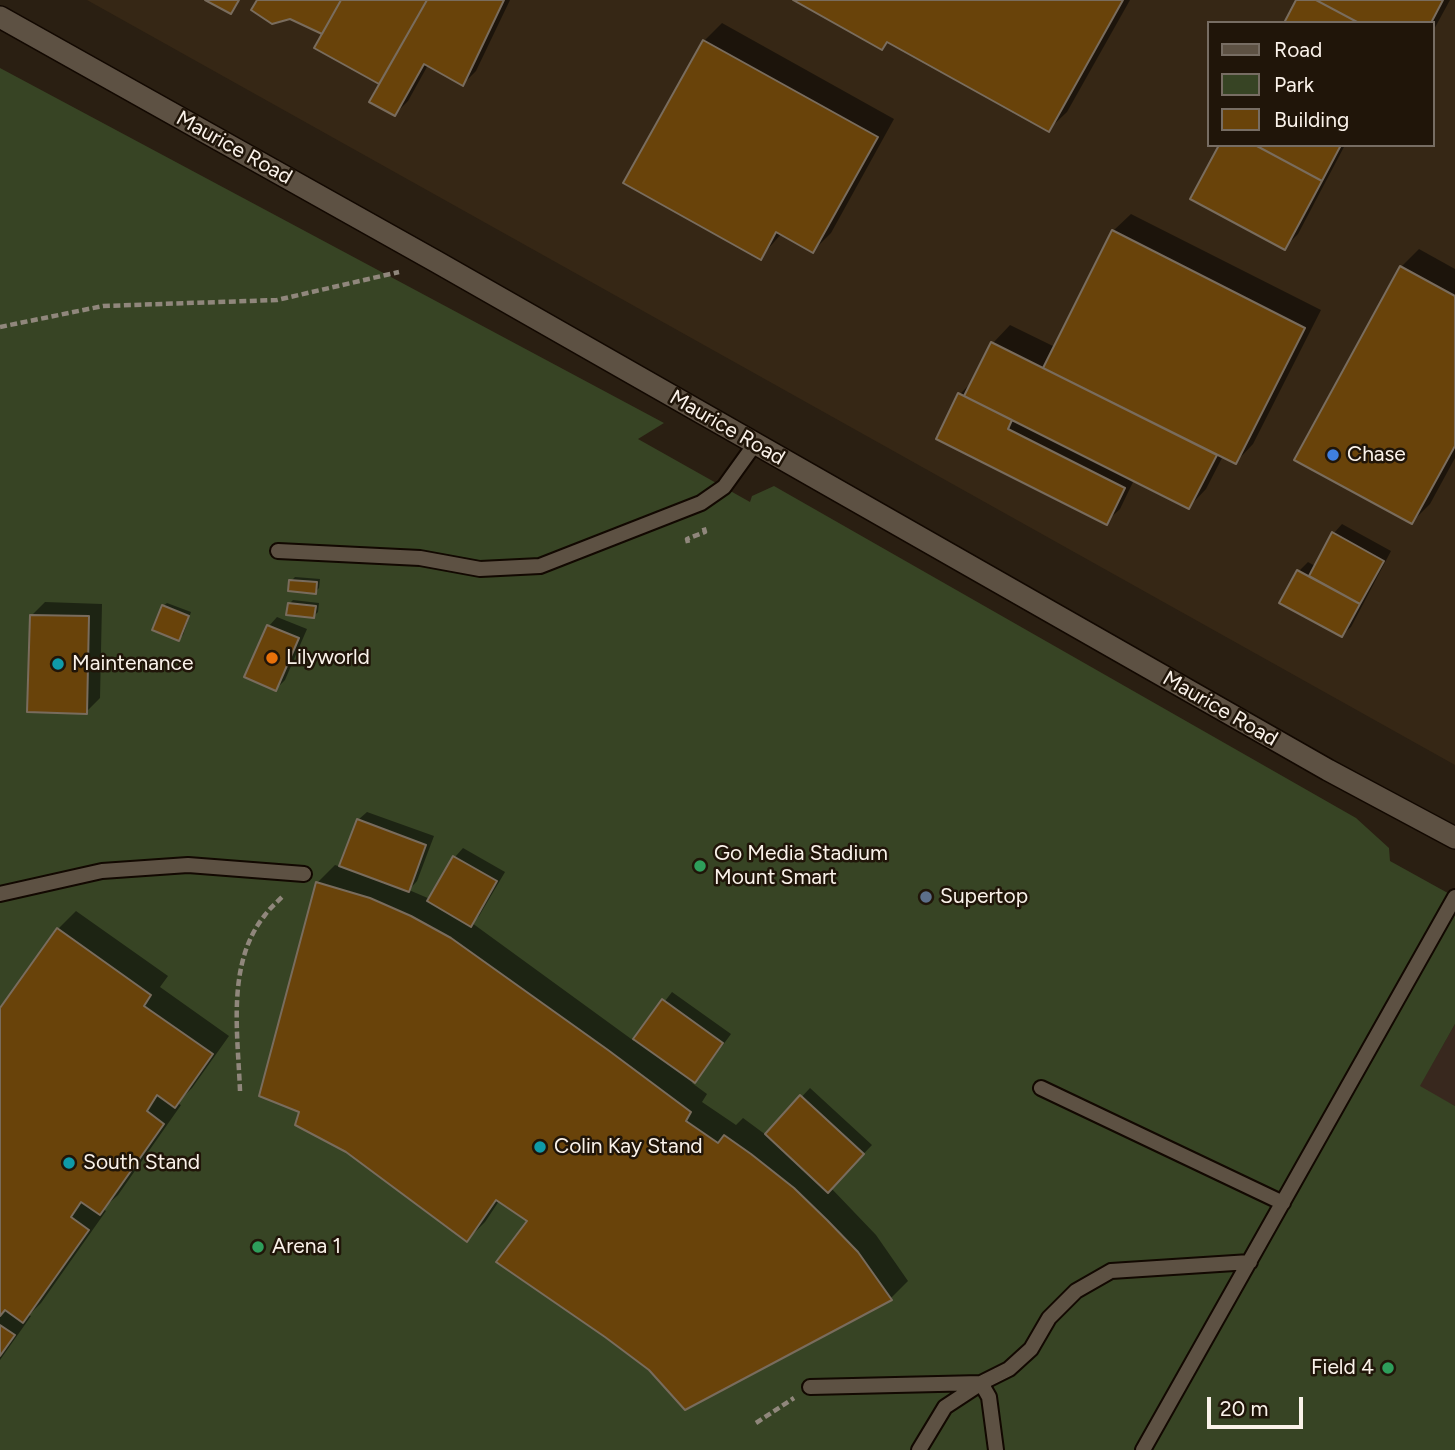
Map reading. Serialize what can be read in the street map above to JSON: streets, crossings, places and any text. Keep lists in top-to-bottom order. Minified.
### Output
{"streets":{"street":["Maurice Road"]},"places":["Chase","Lilyworld","Maintenance","Go Media Stadium Mount Smart","Supertop","Colin Kay Stand","South Stand","Arena 1","Field 4"],"legend":["Road","Park","Building"],"scale_bar":"20 m"}
